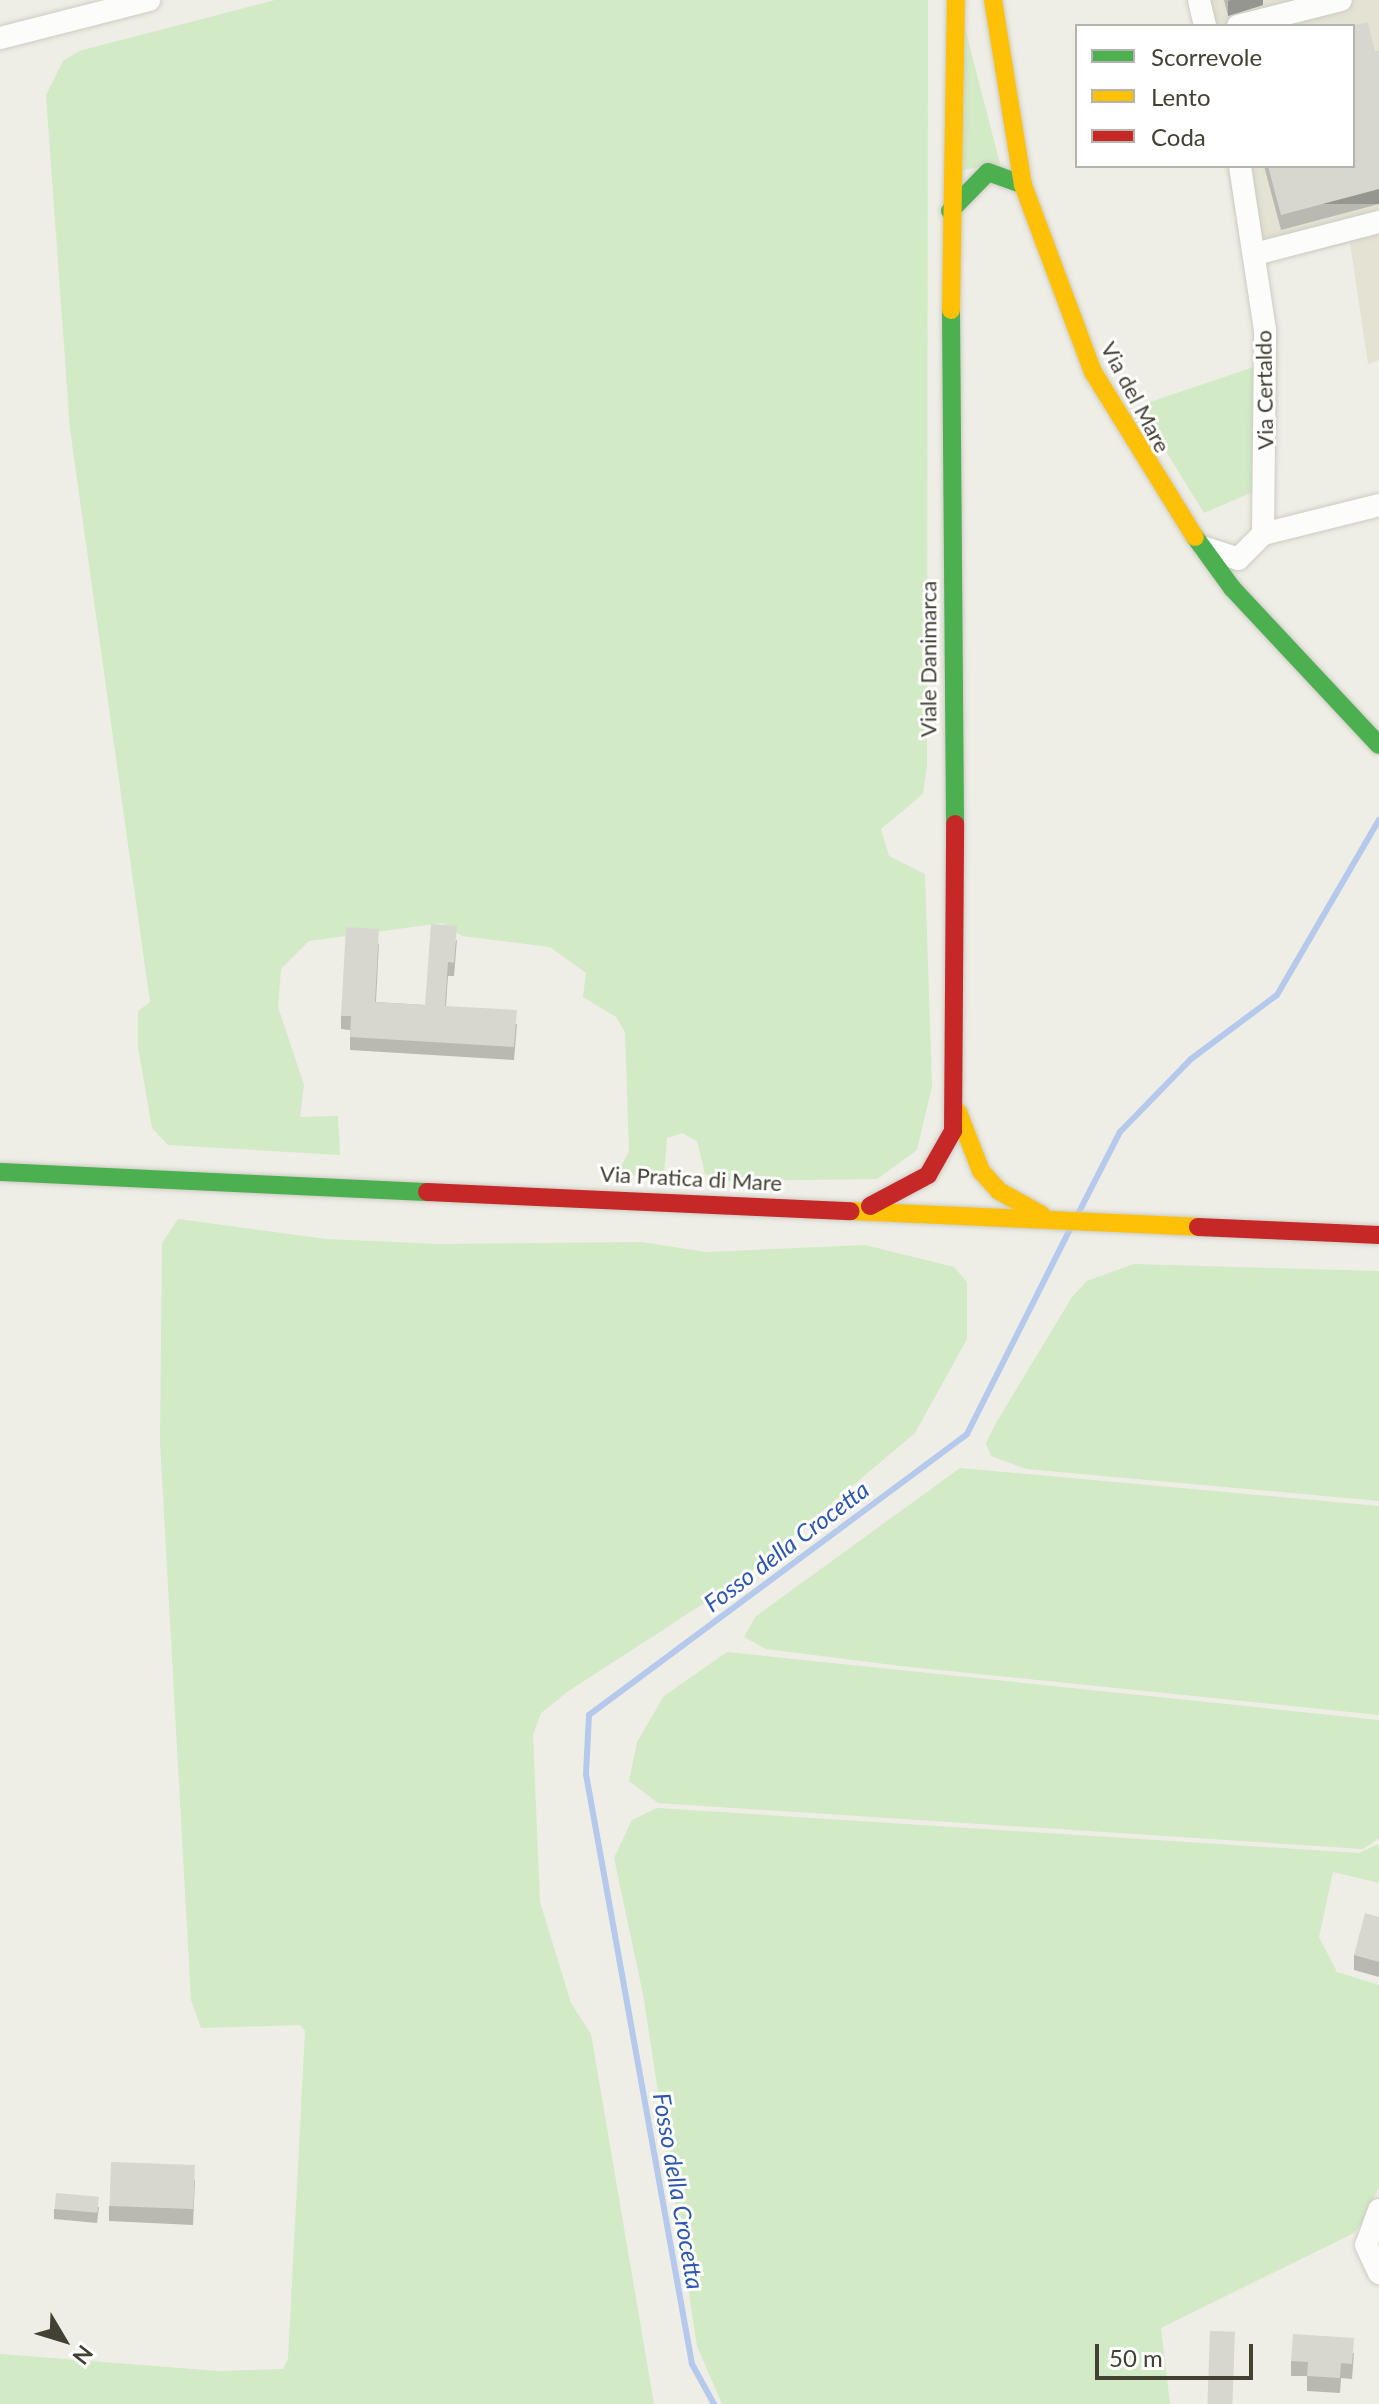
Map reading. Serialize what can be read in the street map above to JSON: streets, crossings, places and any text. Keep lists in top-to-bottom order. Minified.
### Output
{"streets":{"main road":["Via del Mare","Viale Danimarca","Via Pratica di Mare"],"street":["Via Certaldo"]},"crossings":[["Viale Danimarca","Via Pratica di Mare"]],"water":["Fosso della Crocetta"],"legend":["Scorrevole","Lento","Coda"],"scale_bar":"50 m","north":"bottom right"}
